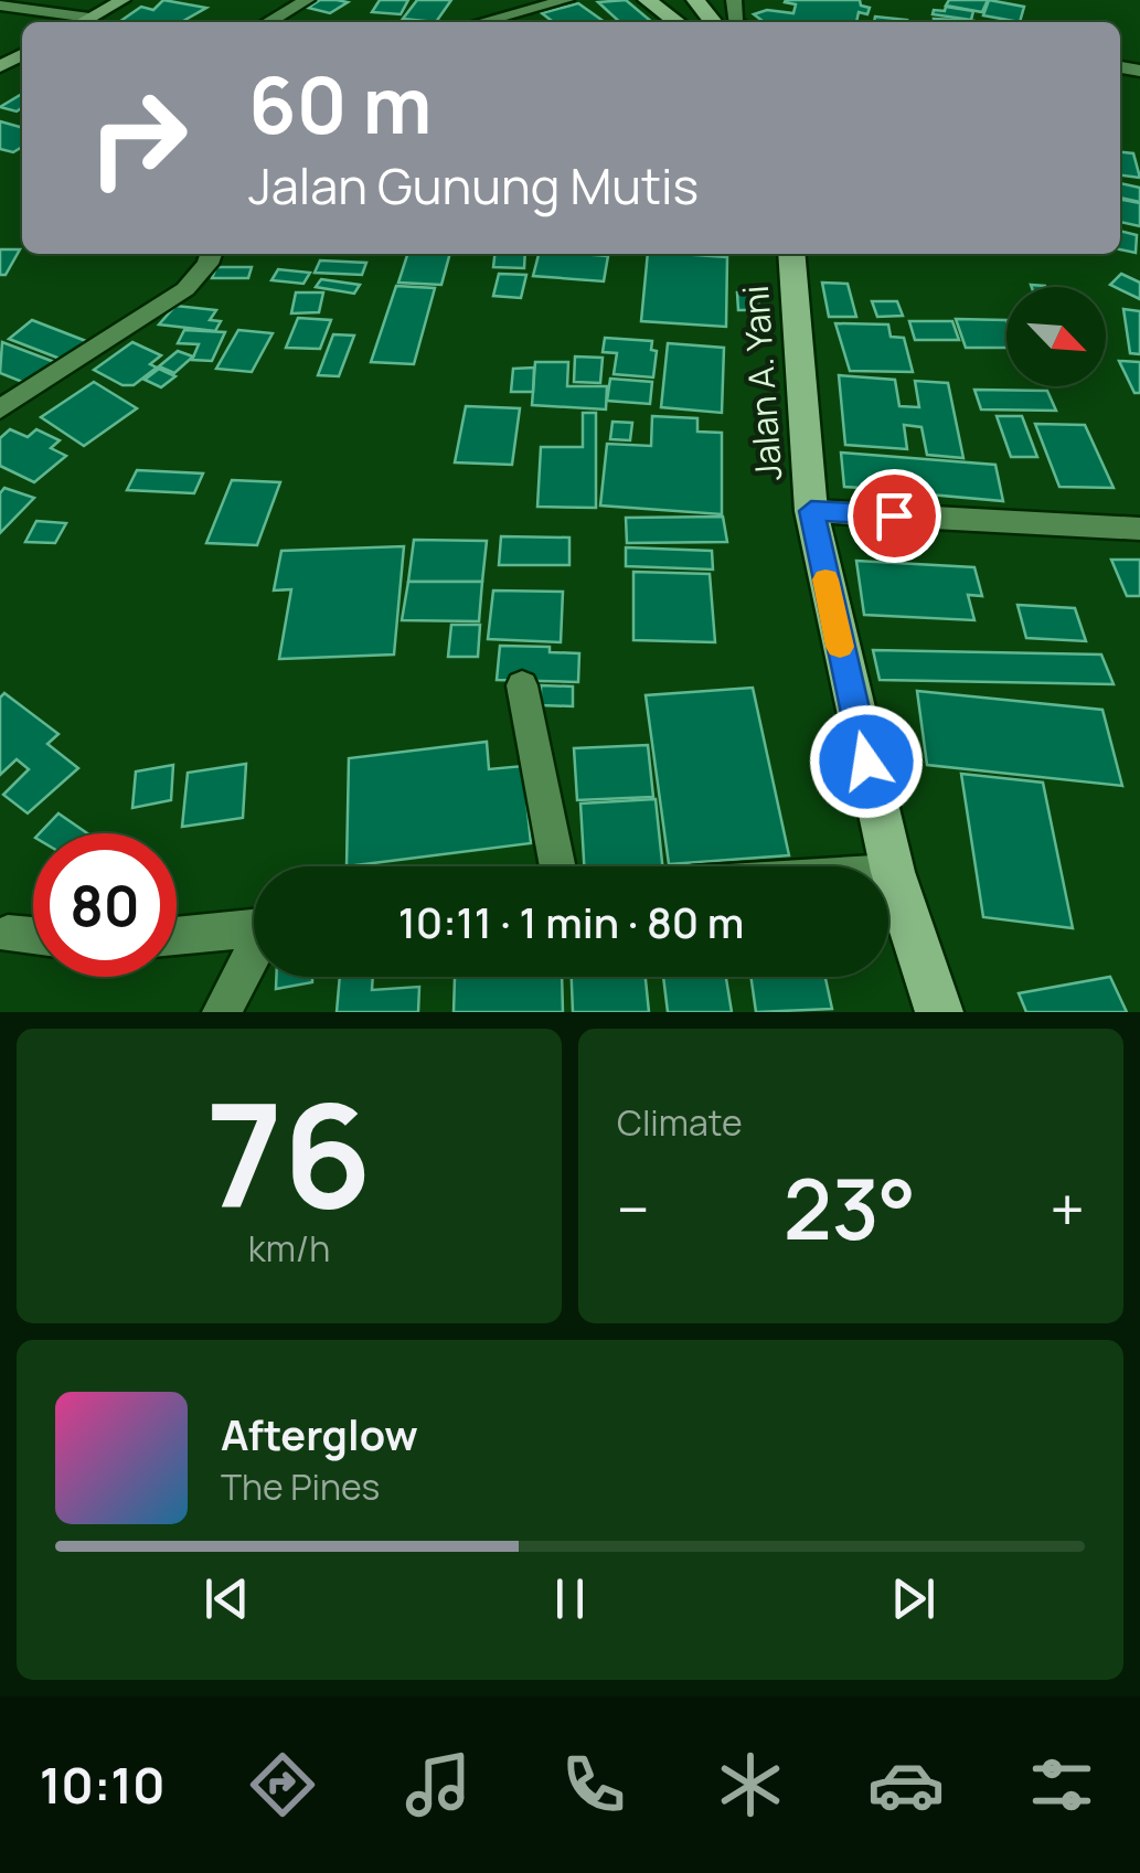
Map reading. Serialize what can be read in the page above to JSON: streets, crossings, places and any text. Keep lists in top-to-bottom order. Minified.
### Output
{"streets":{"highway":["Jalan A. Yani"]},"north":"bottom right","page":{"turn":["60 m","Jalan Gunung Mutis"],"limit":"80","trip":"10:11 · 1 min · 80 m","tile":[["76","km/h"],"Climate"],"heat":["−","23°","+"],"song":["Afterglow","The Pines"],"tabs":"10:10"}}
